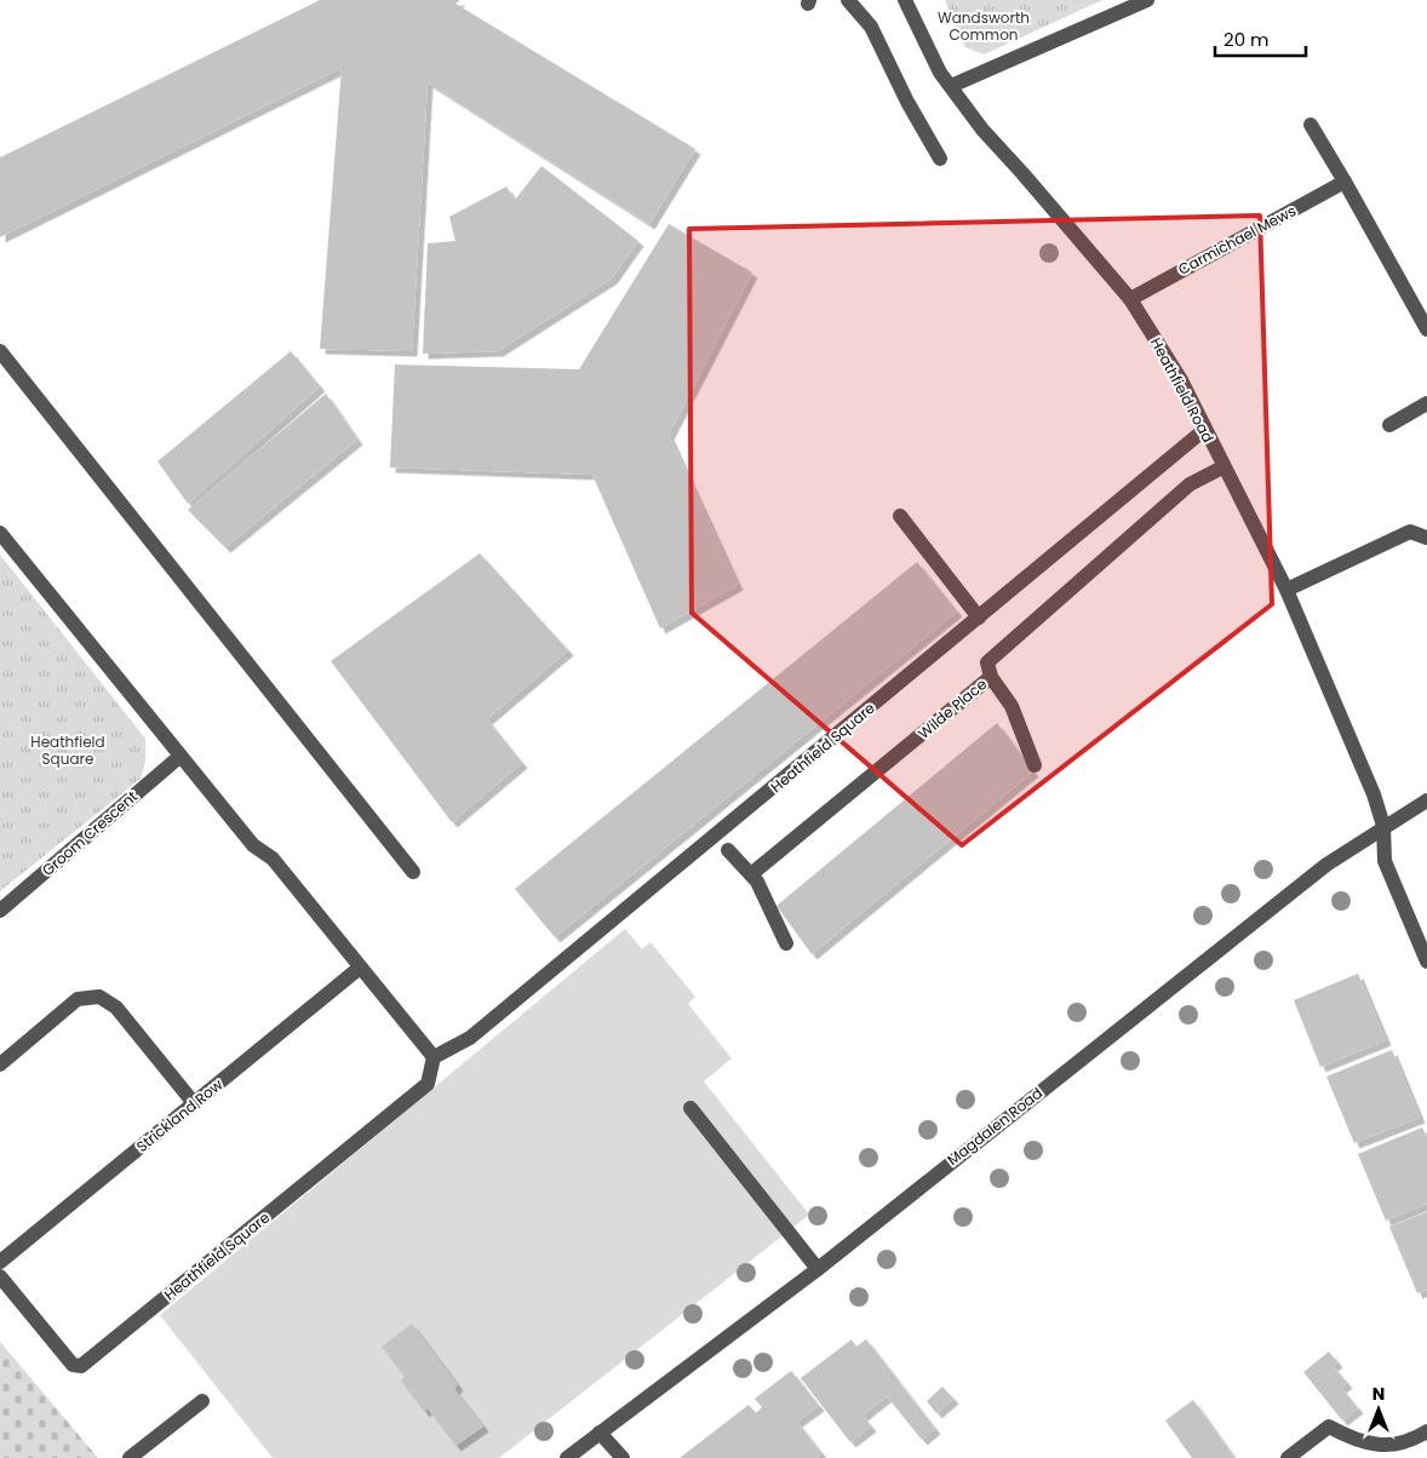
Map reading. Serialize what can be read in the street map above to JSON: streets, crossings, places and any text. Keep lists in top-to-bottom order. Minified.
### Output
{"streets":{"street":["Carmichael Mews","Heathfield Road","Wilde Place","Heathfield Square","Groom Crescent","Strickland Row","Magdalen Road"]},"crossings":[["Carmichael Mews","Heathfield Road"],["Heathfield Road","Wilde Place"],["Heathfield Road","Heathfield Square"],["Heathfield Road","Magdalen Road"]],"parks":["Wandsworth Common","Heathfield Square"],"scale_bar":"20 m","north":"top"}
